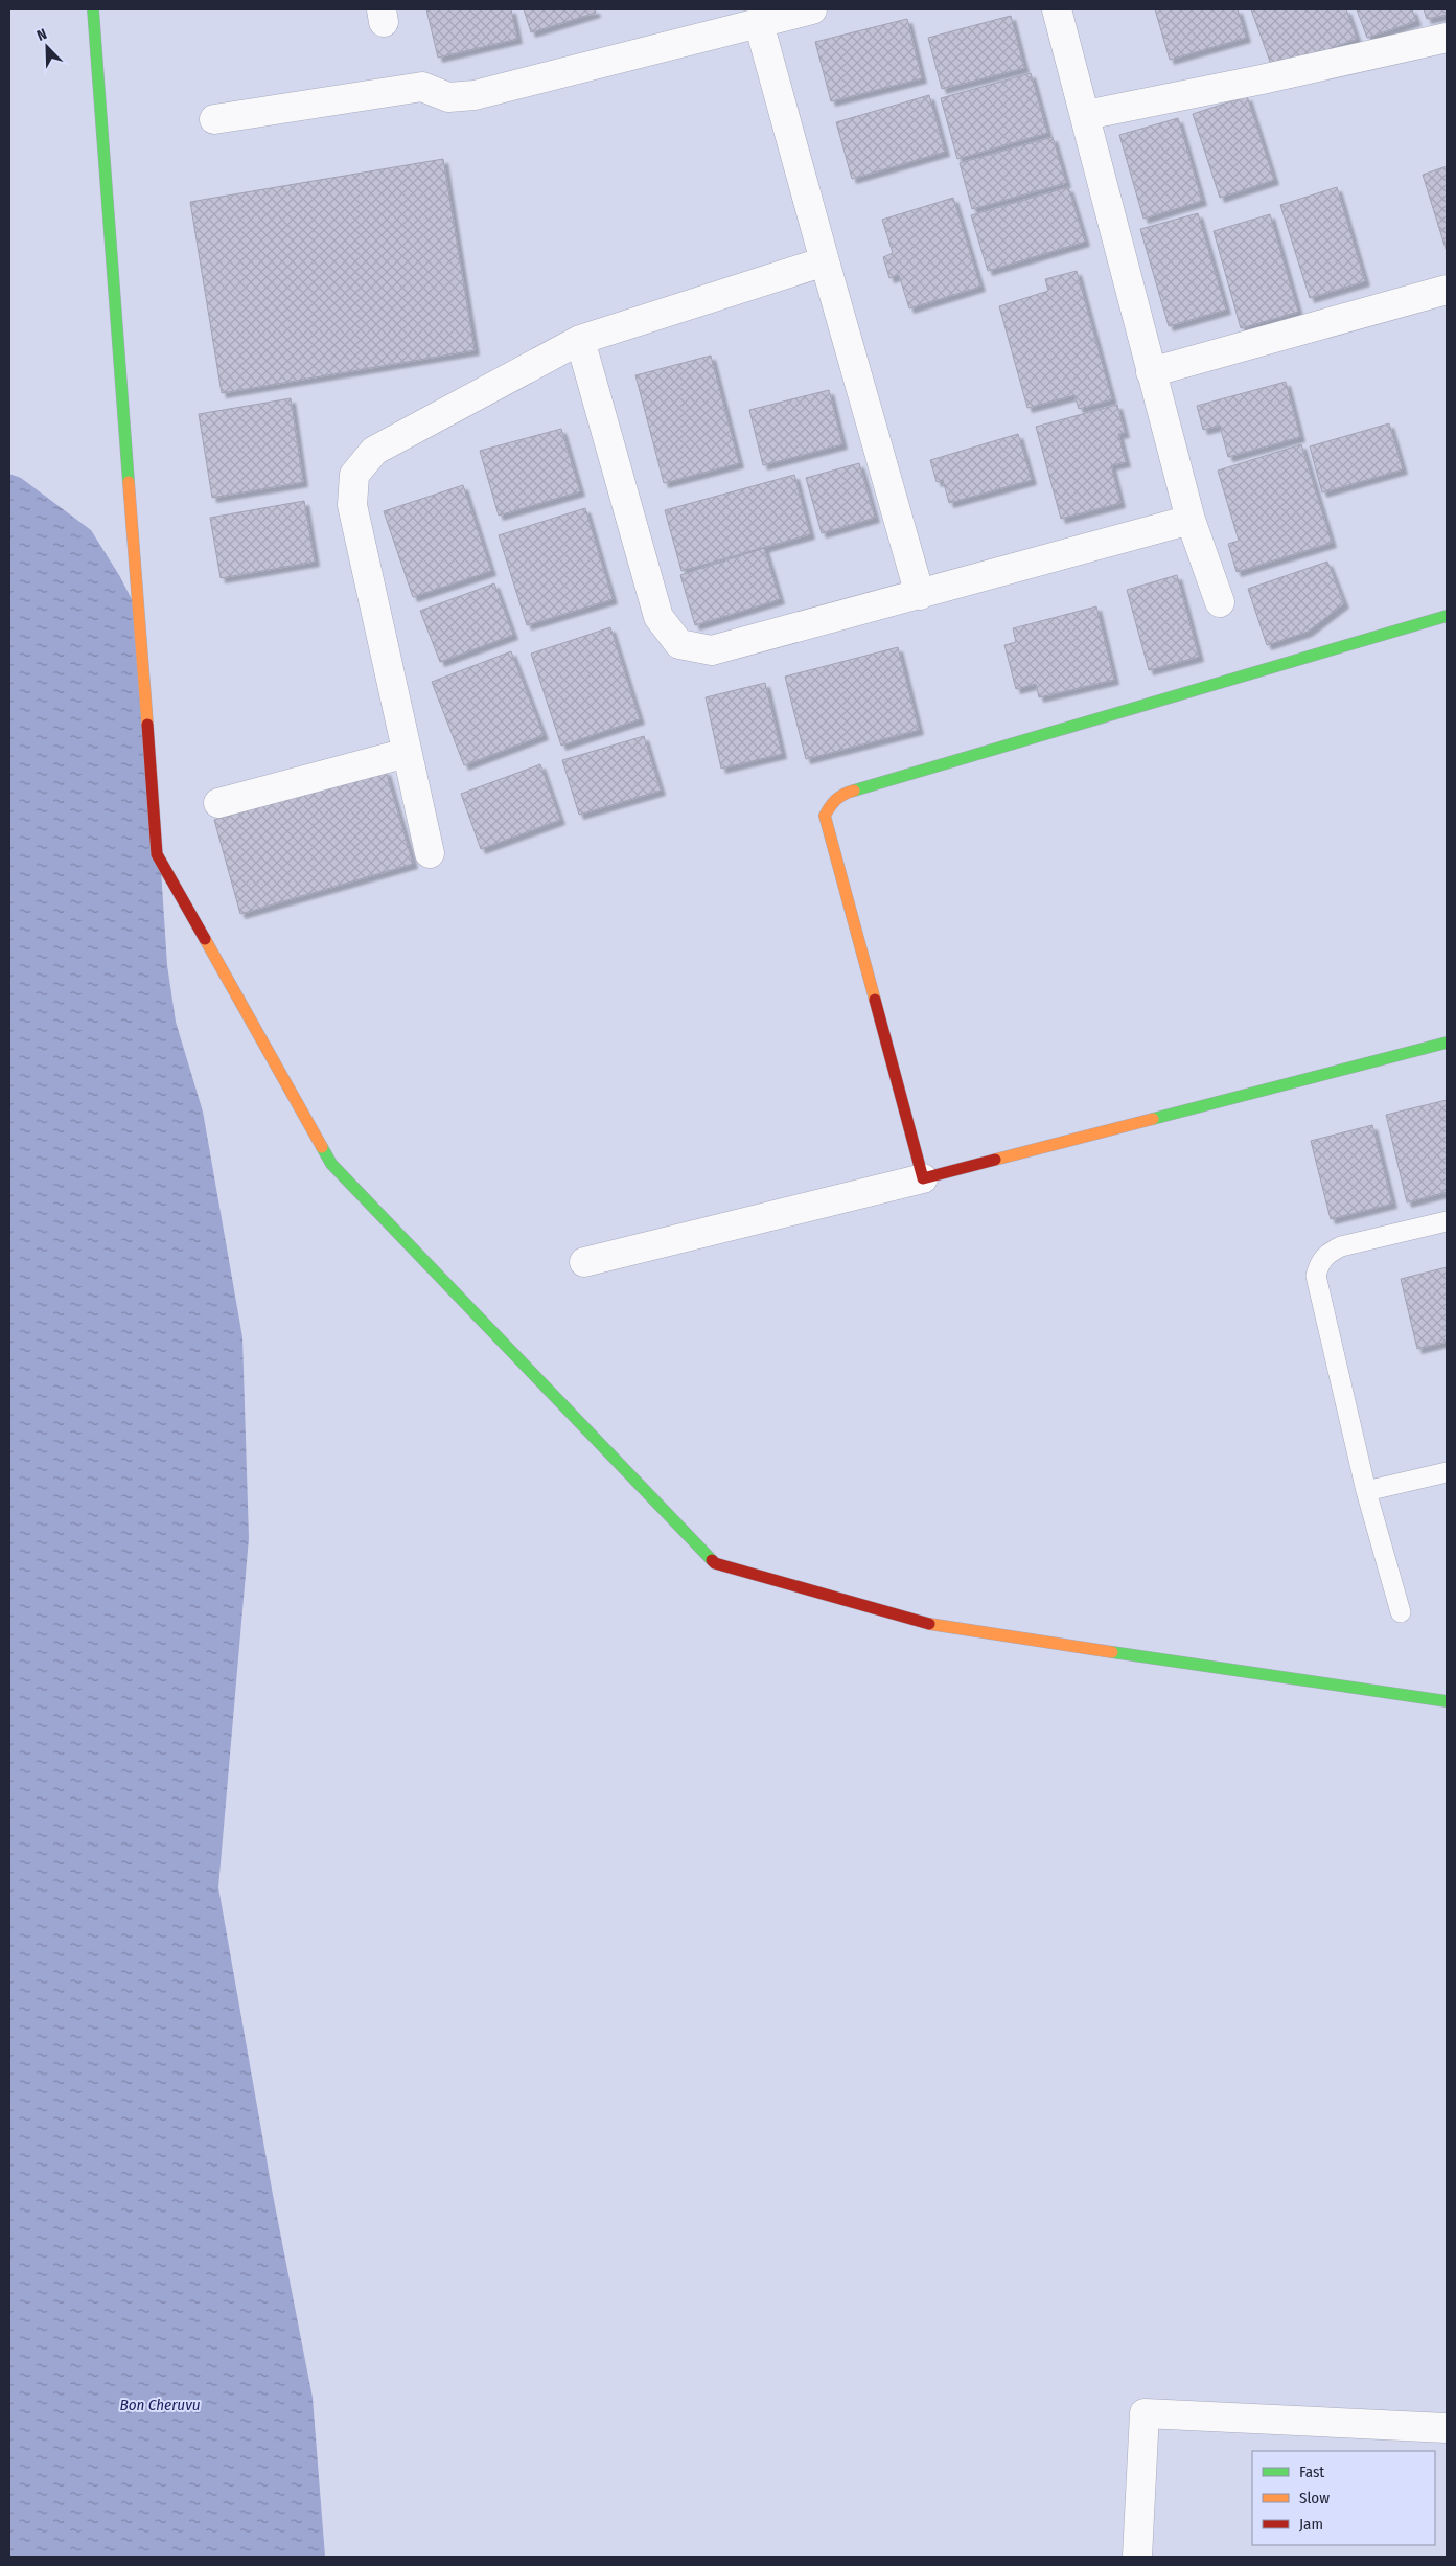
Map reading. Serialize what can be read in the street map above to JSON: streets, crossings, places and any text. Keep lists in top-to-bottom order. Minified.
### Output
{"water":["Bon Cheruvu"],"legend":["Fast","Slow","Jam"],"north":"top left"}
